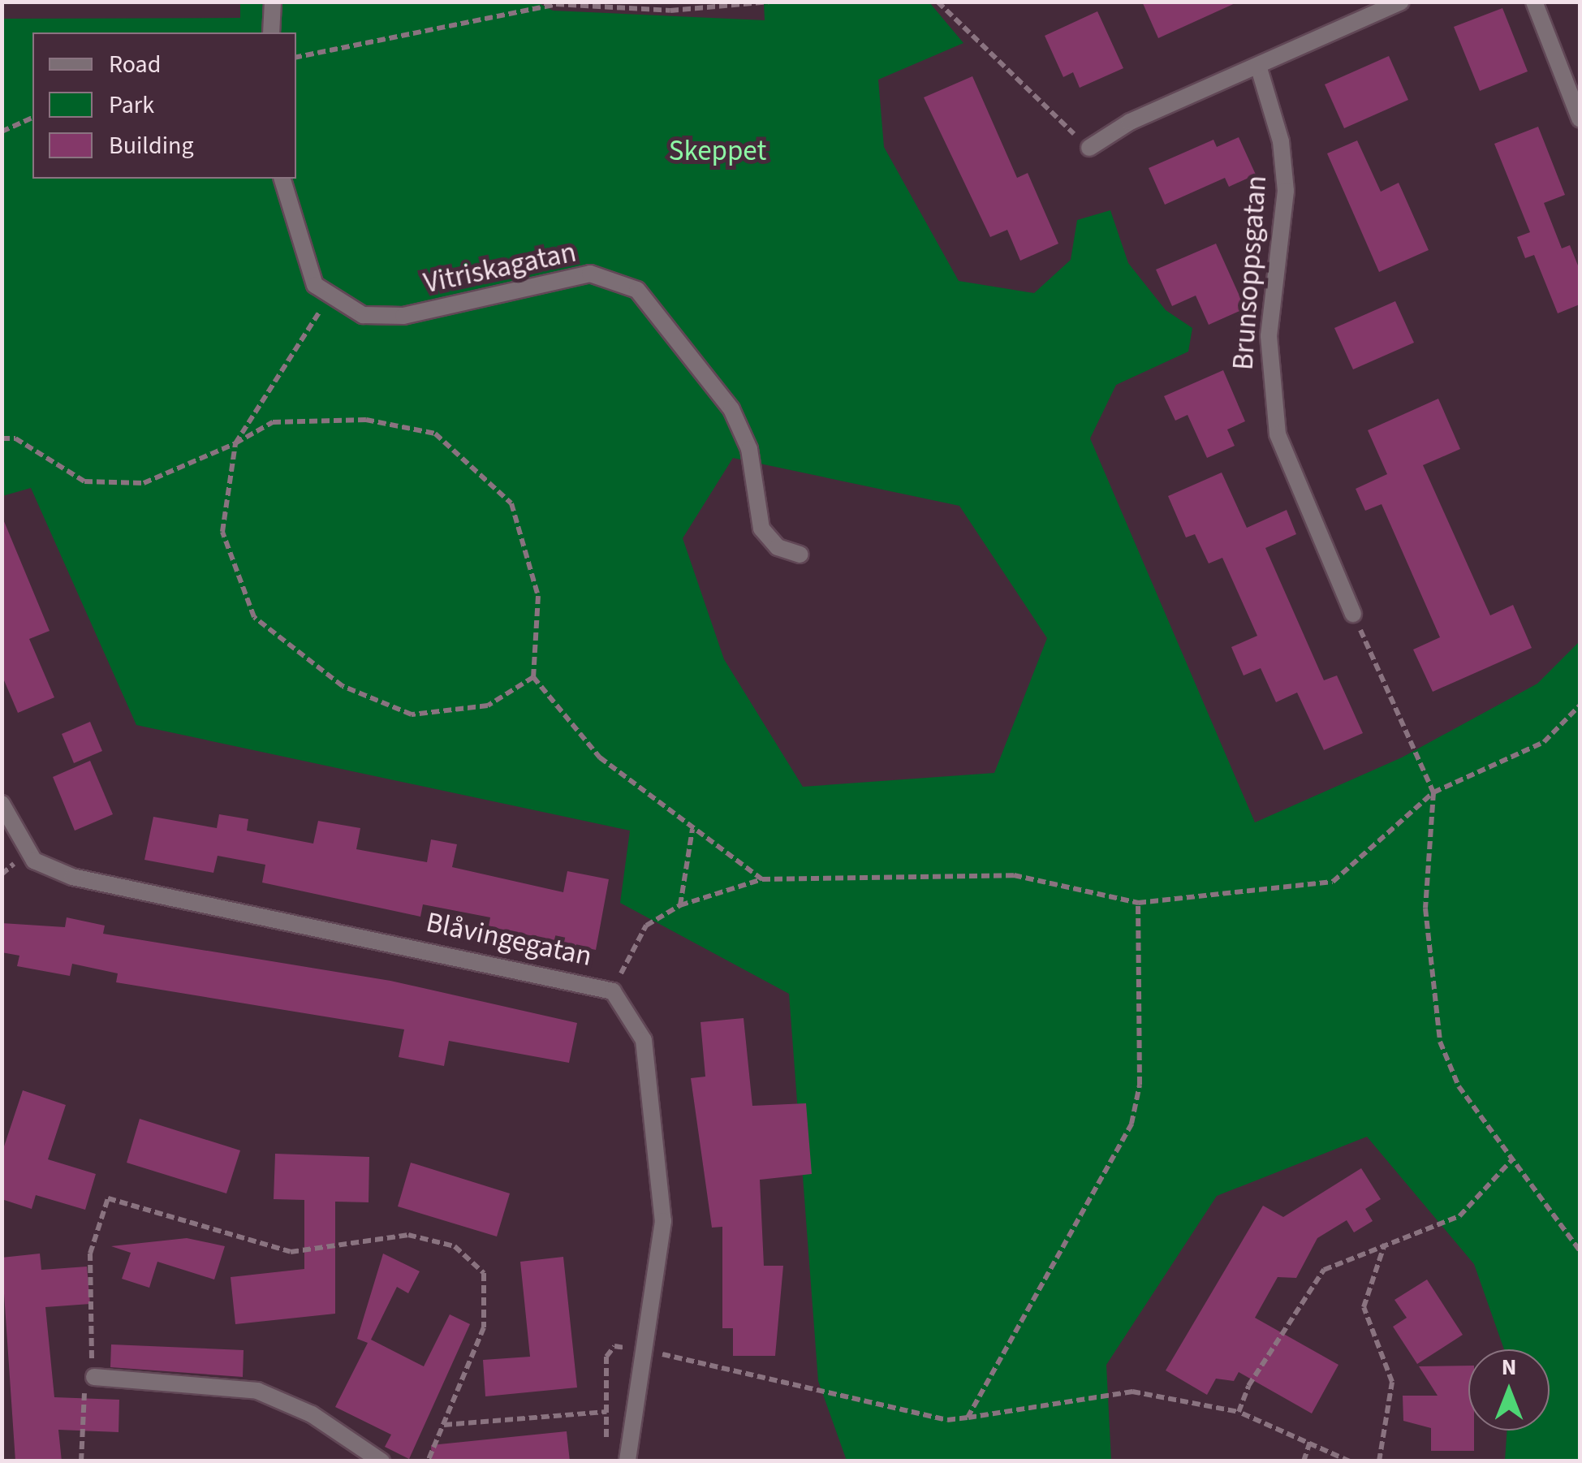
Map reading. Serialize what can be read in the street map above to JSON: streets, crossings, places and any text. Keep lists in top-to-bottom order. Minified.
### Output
{"streets":{"street":["Vitriskagatan","Brunsoppsgatan","Blåvingegatan"]},"parks":["Skeppet"],"legend":["Road","Park","Building"],"north":"top"}
